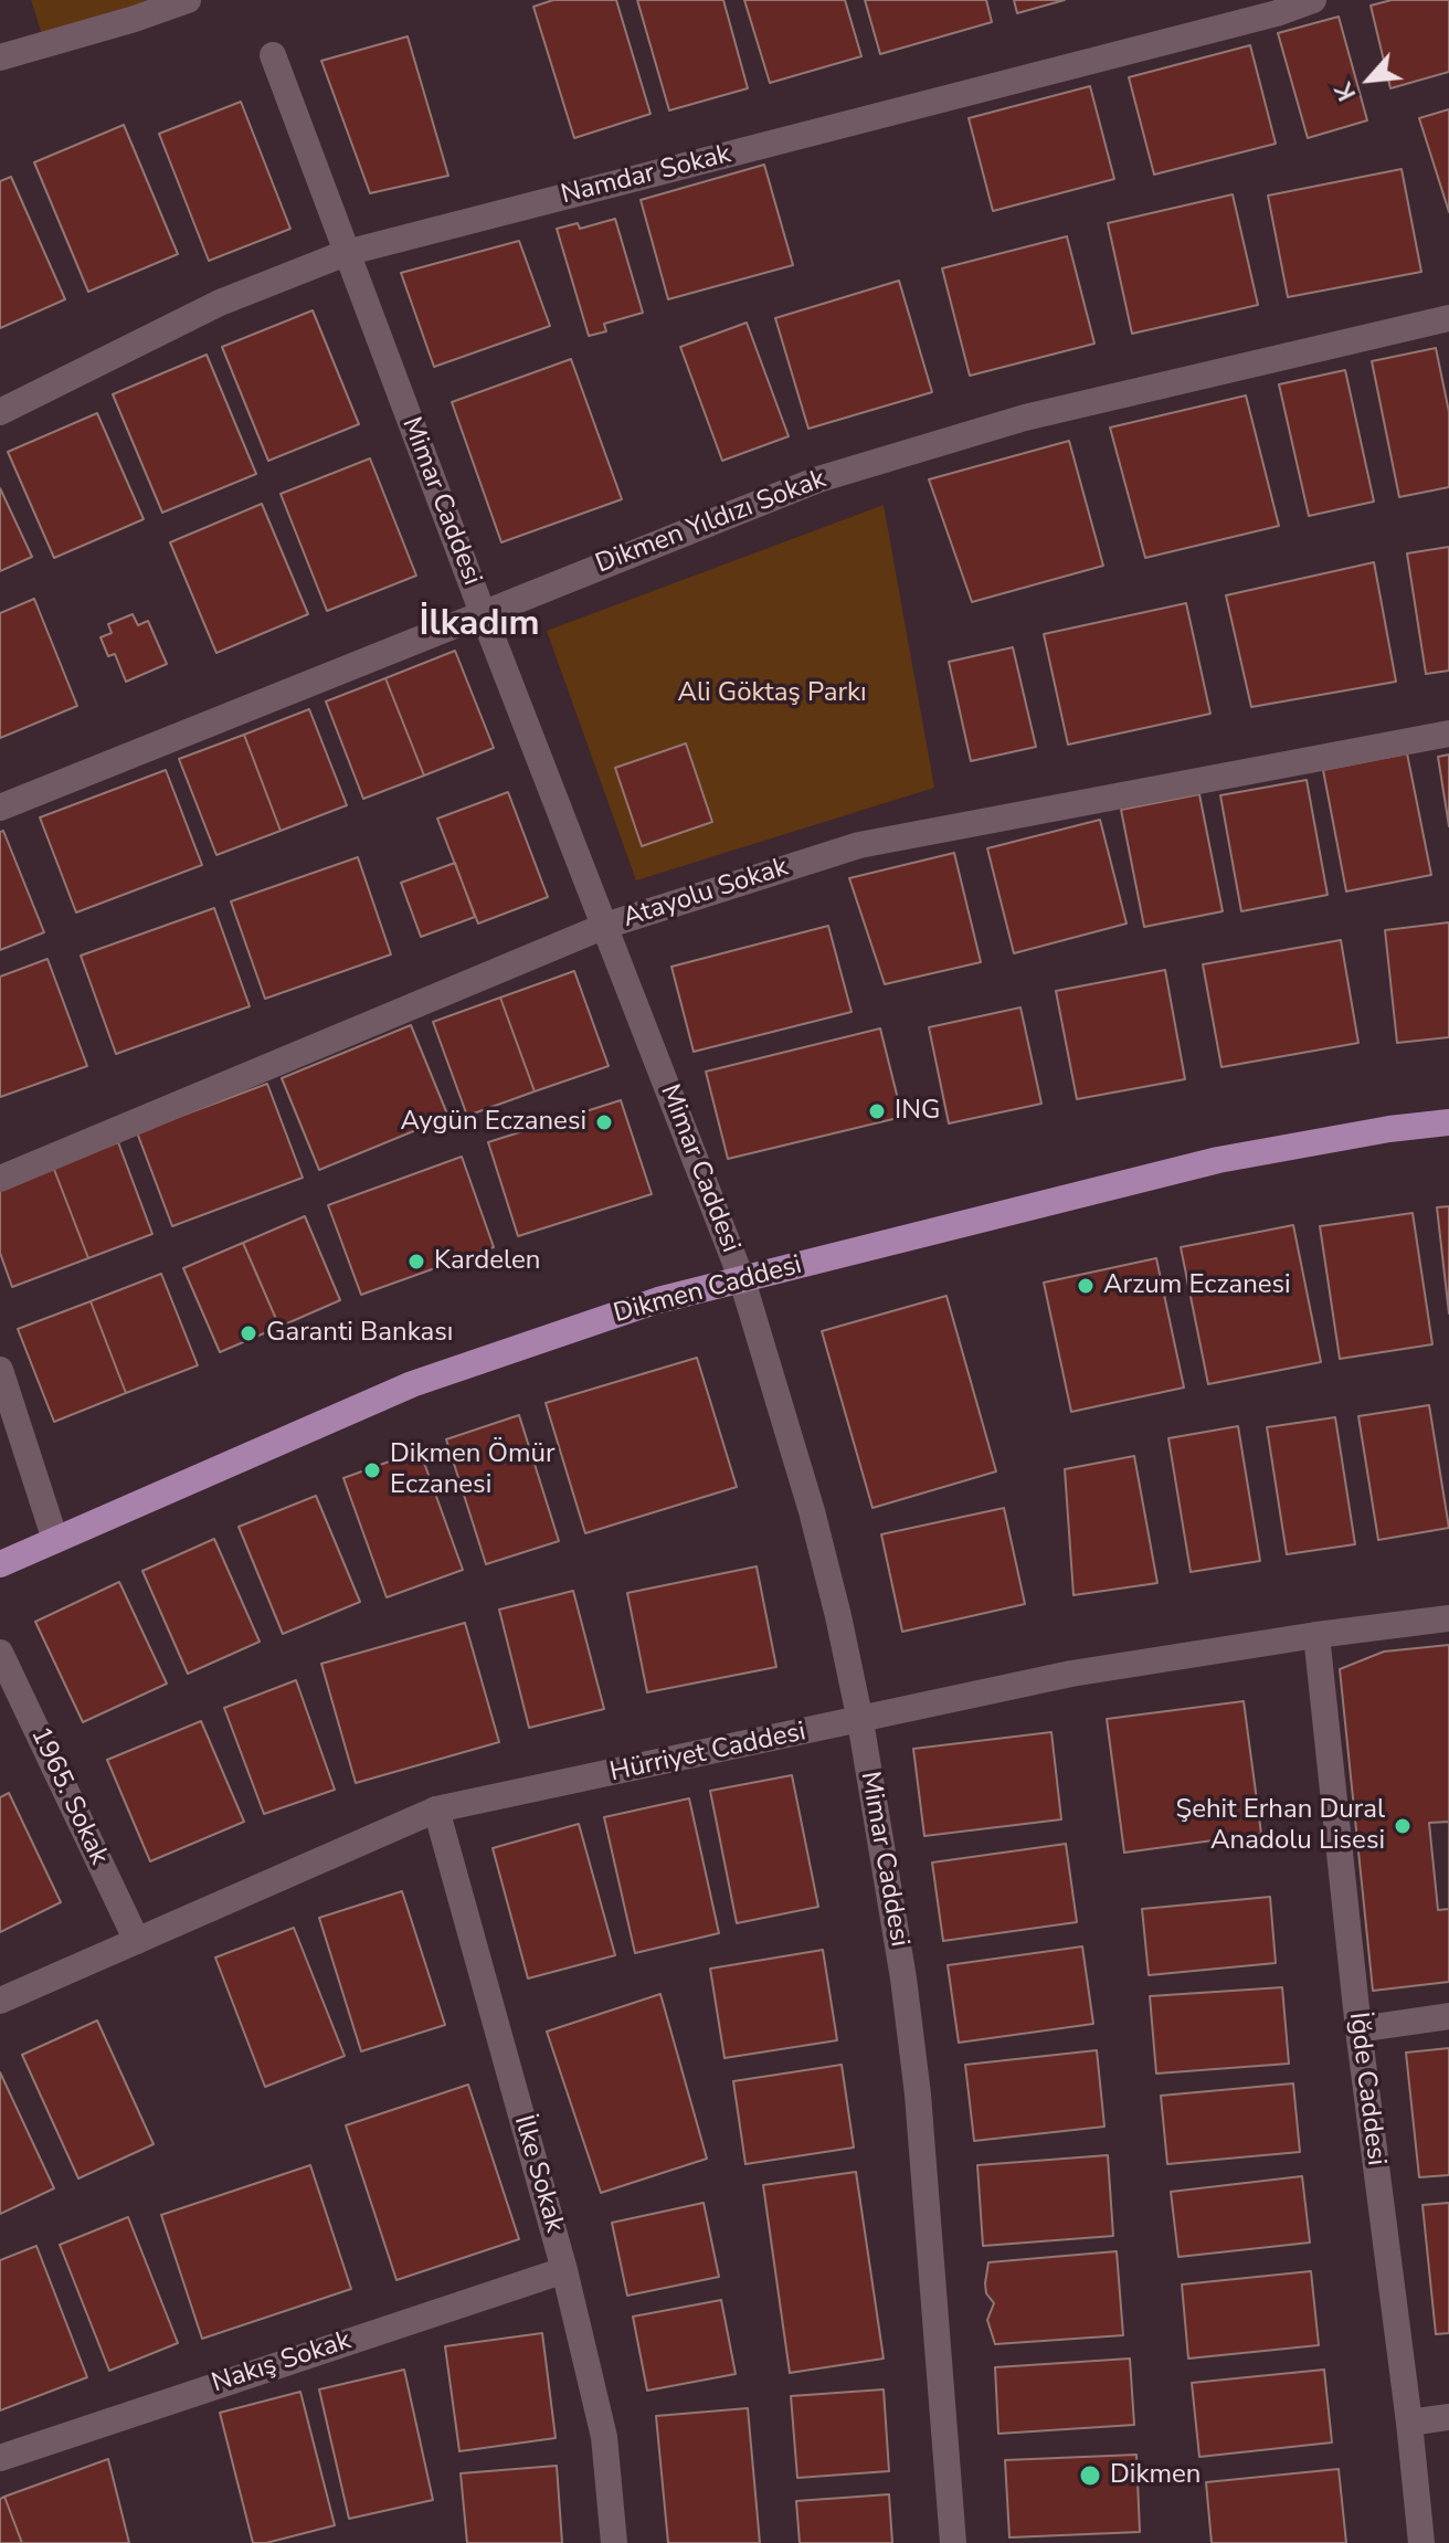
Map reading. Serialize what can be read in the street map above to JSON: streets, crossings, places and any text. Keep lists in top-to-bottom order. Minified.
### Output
{"streets":{"main road":["Dikmen Caddesi"],"street":["Namdar Sokak","Mimar Caddesi","Dikmen Yıldızı Sokak","Atayolu Sokak","Hürriyet Caddesi","1965. Sokak","İğde Caddesi","İlke Sokak","Nakış Sokak"]},"crossings":[["Namdar Sokak","Mimar Caddesi"],["Mimar Caddesi","Dikmen Yıldızı Sokak"],["Mimar Caddesi","Atayolu Sokak"],["Mimar Caddesi","Dikmen Caddesi"],["Mimar Caddesi","Hürriyet Caddesi"],["Hürriyet Caddesi","1965. Sokak"],["Hürriyet Caddesi","İğde Caddesi"],["Hürriyet Caddesi","İlke Sokak"],["İlke Sokak","Nakış Sokak"]],"districts":["İlkadım"],"parks":["Ali Göktaş Parkı"],"places":["ING","Aygün Eczanesi","Kardelen","Arzum Eczanesi","Garanti Bankası","Dikmen Ömür Eczanesi","Şehit Erhan Dural Anadolu Lisesi","Dikmen"],"north":"bottom left"}
